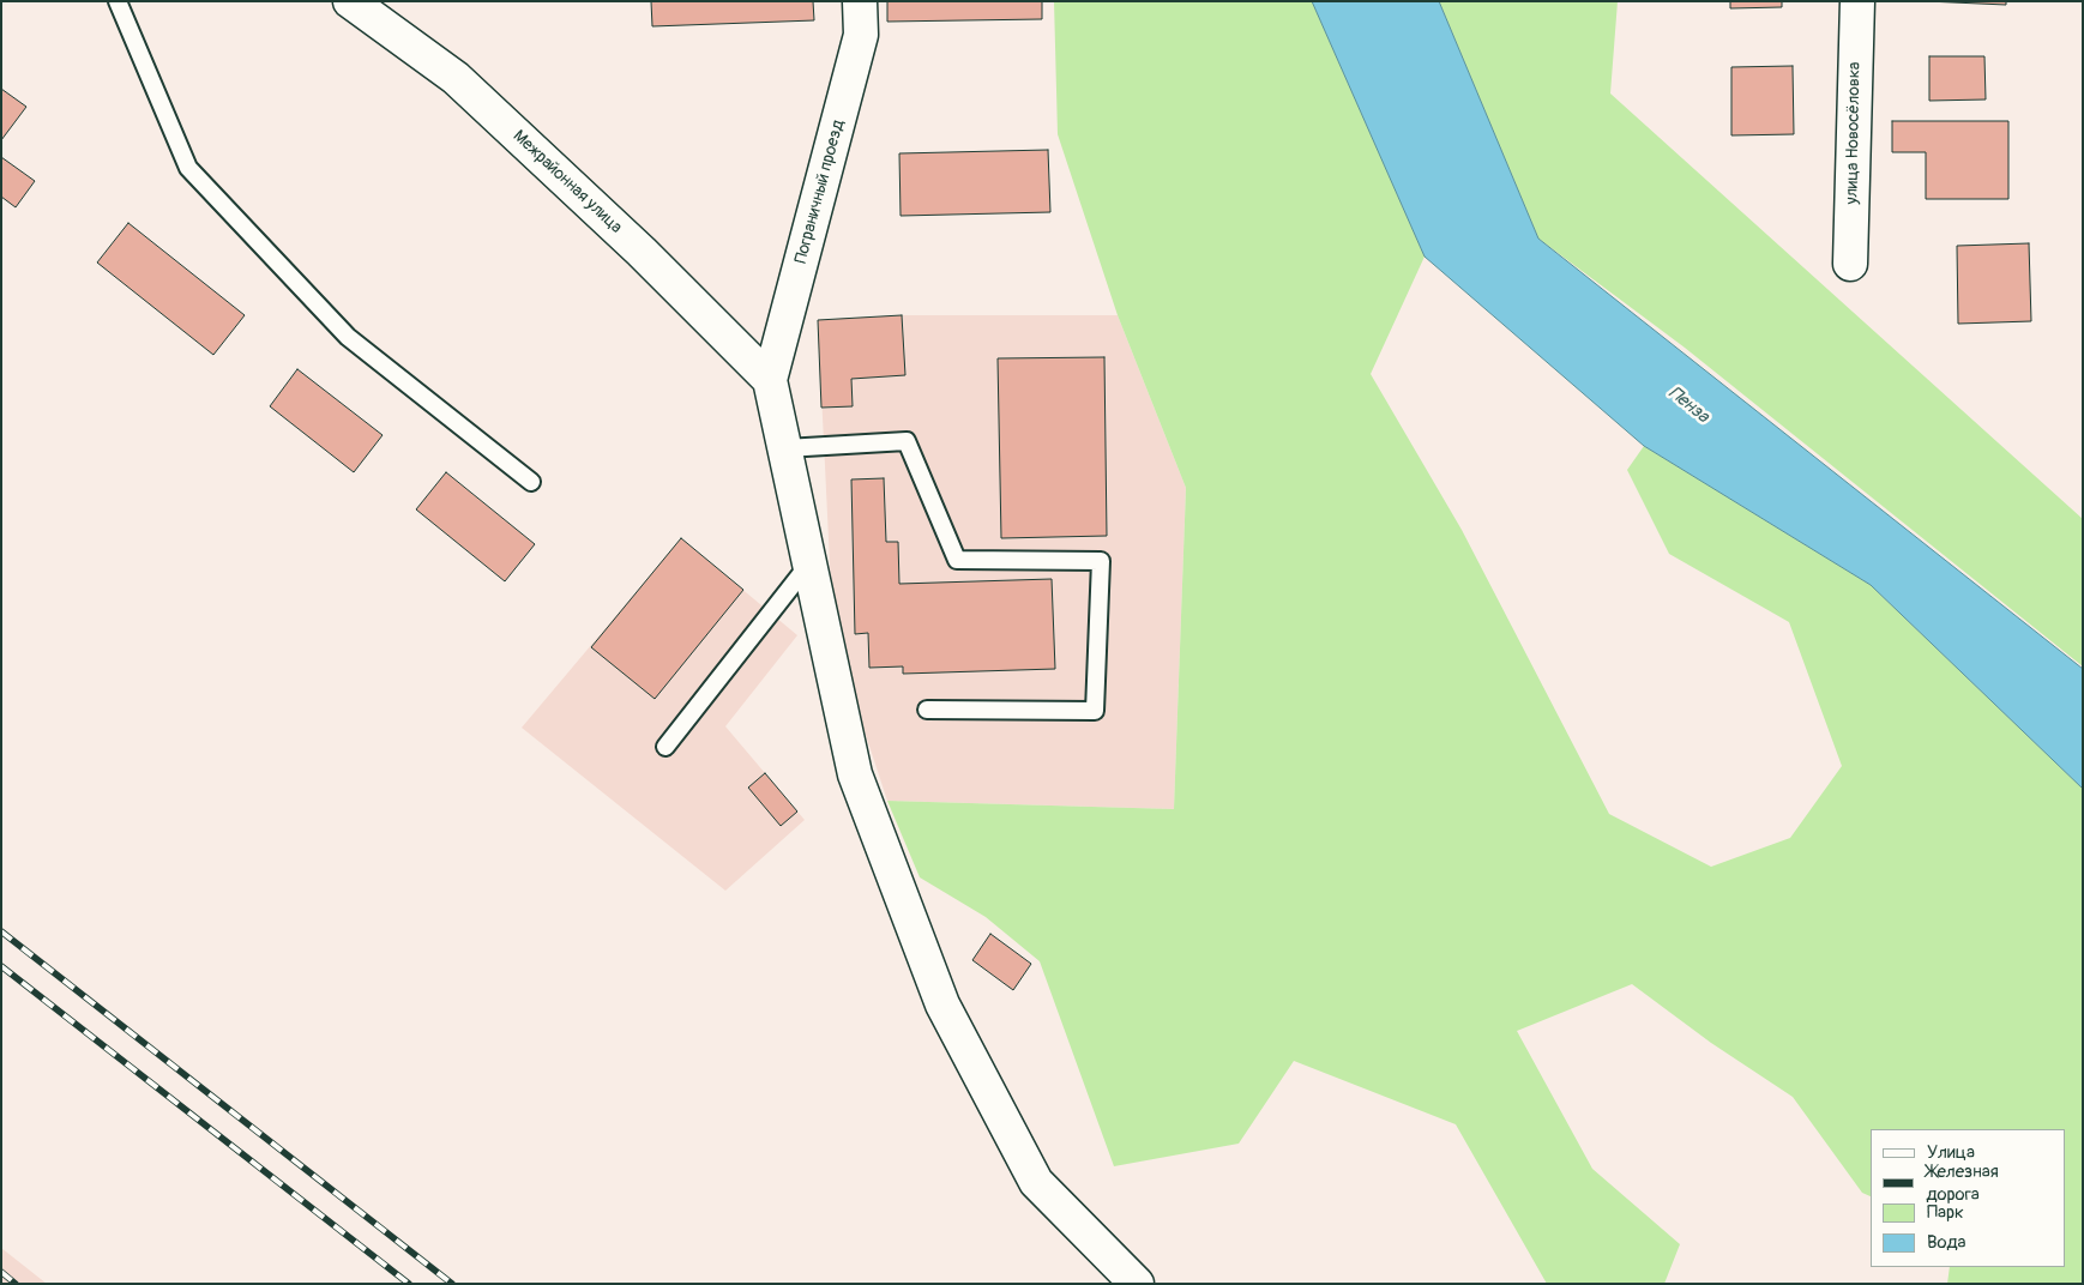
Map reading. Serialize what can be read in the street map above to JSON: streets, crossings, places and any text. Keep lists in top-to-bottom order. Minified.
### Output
{"streets":{"street":["улица Новосёловка","Межрайонная улица","Пограничный проезд"]},"crossings":[["Межрайонная улица","Пограничный проезд"]],"water":["Пенза"],"legend":["Улица","Железная дорога","Парк","Вода"]}
